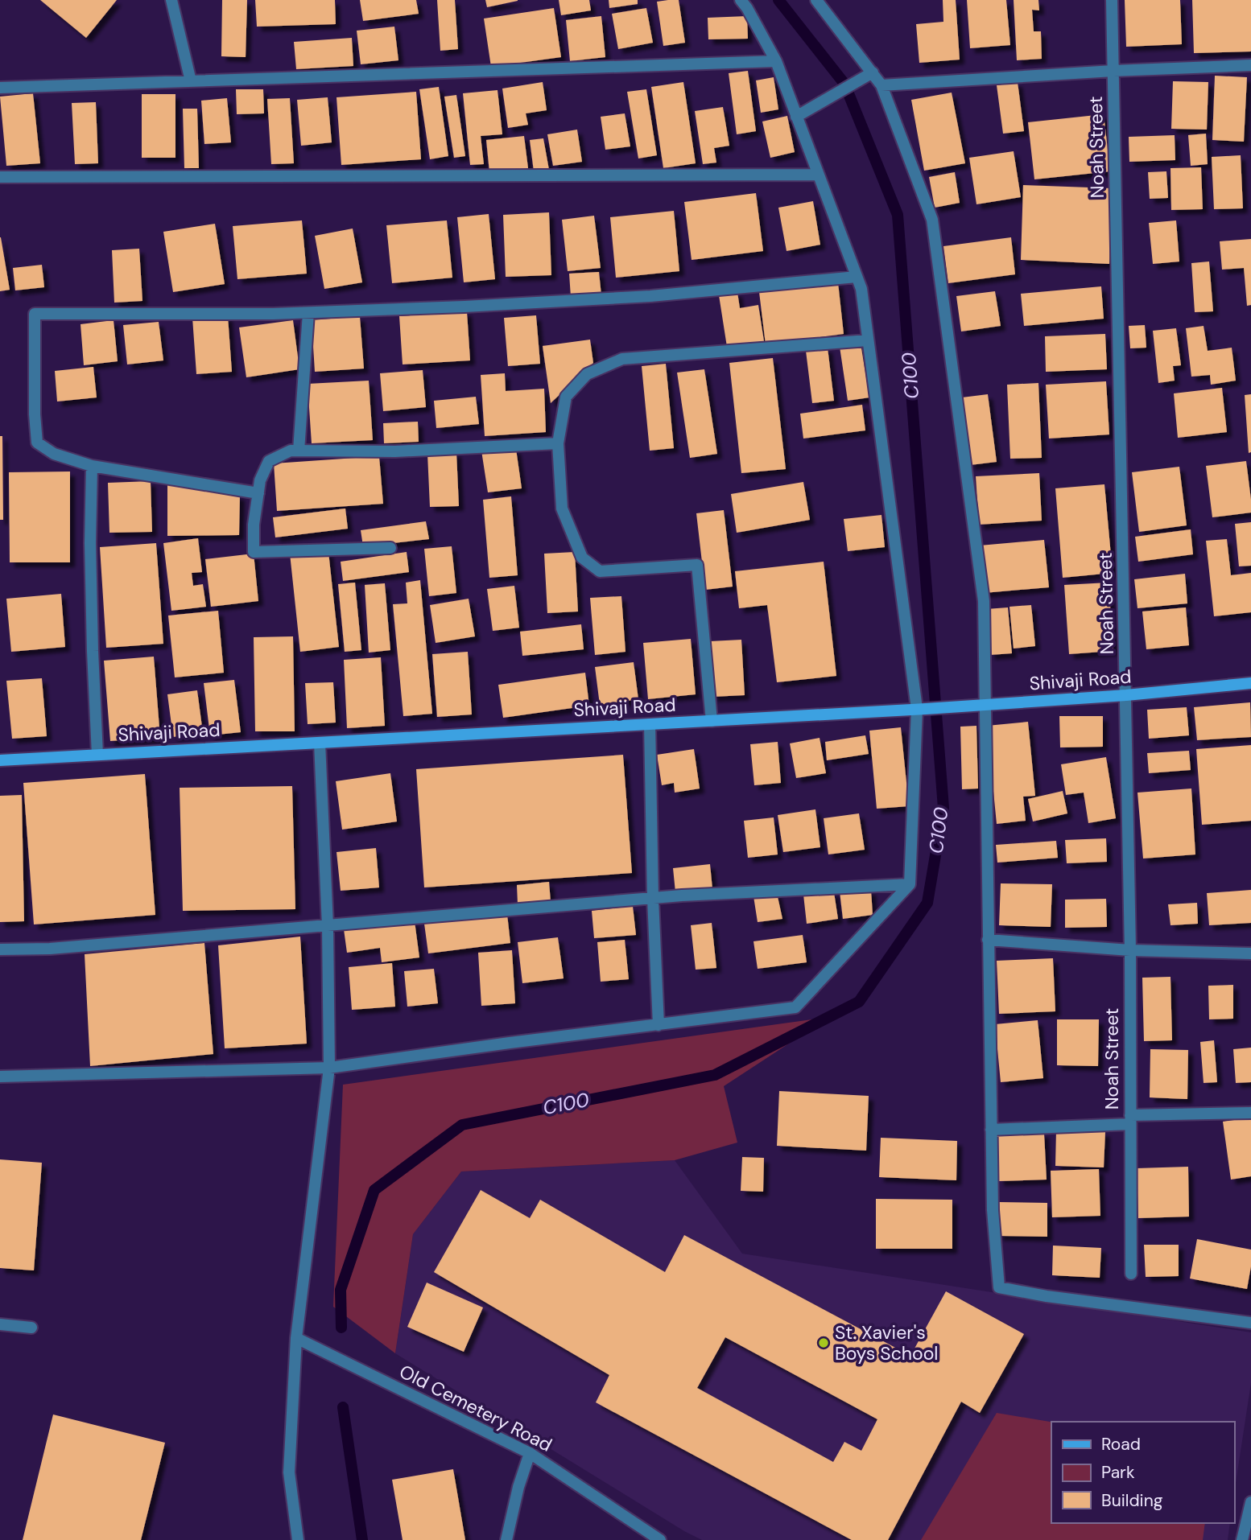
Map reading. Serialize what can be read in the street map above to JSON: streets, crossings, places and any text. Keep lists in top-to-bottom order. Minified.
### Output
{"streets":{"street":["Noah Street","Shivaji Road","Old Cemetery Road"]},"crossings":[["Noah Street","Shivaji Road"]],"water":["C100"],"places":["St. Xavier's Boys School"],"legend":["Road","Park","Building"]}
